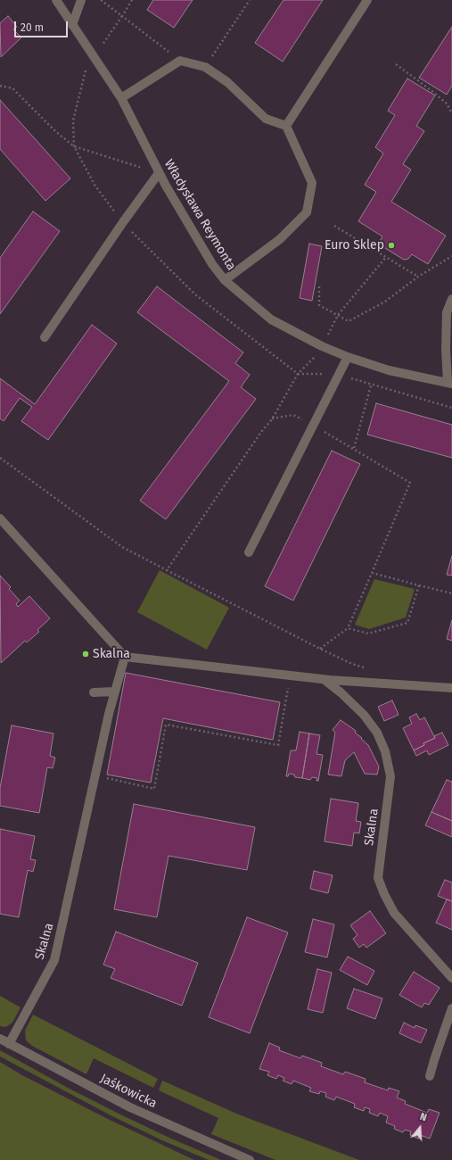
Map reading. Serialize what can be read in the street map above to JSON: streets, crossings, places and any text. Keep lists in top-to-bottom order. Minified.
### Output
{"streets":{"street":["Władysława Reymonta","Skalna","Jaśkowicka"]},"crossings":[["Skalna","Jaśkowicka"]],"places":["Euro Sklep","Skalna"],"scale_bar":"20 m","north":"top"}
